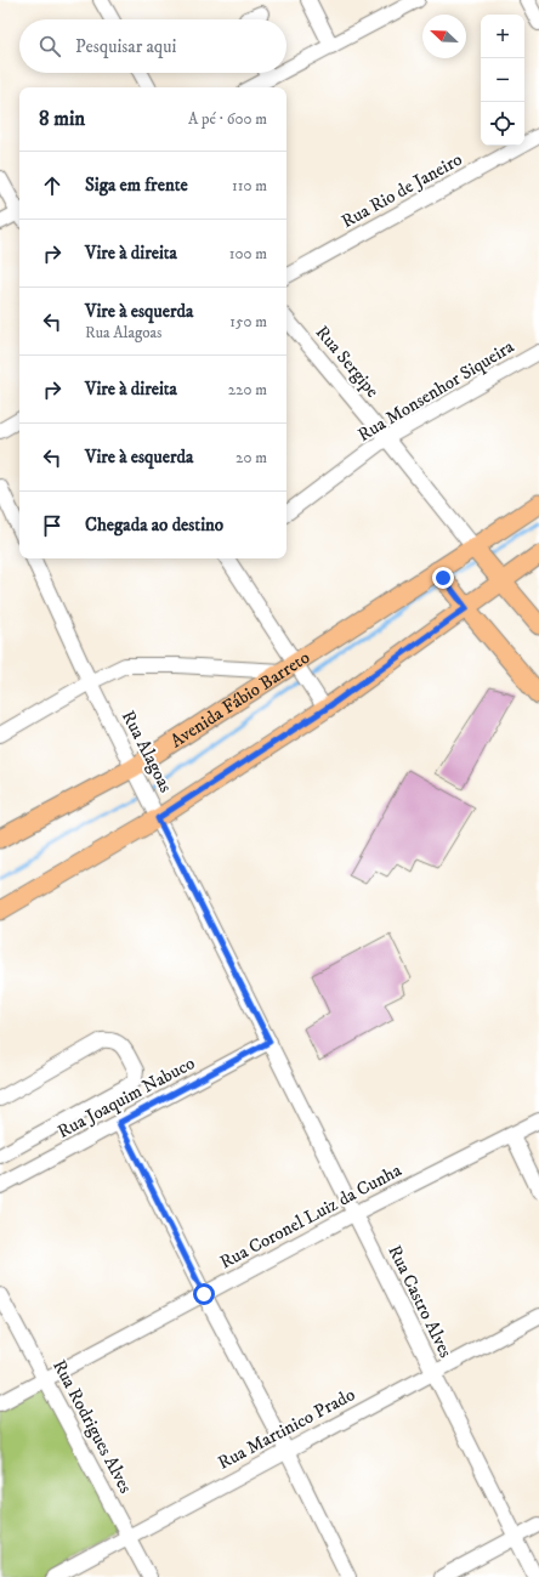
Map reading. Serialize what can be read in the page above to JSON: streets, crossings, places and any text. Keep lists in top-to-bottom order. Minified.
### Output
{"streets":{"main road":["Avenida Fábio Barreto"],"street":["Rua Rio de Janeiro","Rua Sergipe","Rua Monsenhor Siqueira","Rua Alagoas","Rua Joaquim Nabuco","Rua Coronel Luiz da Cunha","Rua Castro Alves","Rua Rodrigues Alves","Rua Martinico Prado"]},"crossings":[["Rua Sergipe","Rua Monsenhor Siqueira"],["Rua Sergipe","Avenida Fábio Barreto"],["Avenida Fábio Barreto","Rua Alagoas"],["Rua Alagoas","Rua Joaquim Nabuco"],["Rua Alagoas","Rua Castro Alves"],["Rua Joaquim Nabuco","Rua Castro Alves"],["Rua Coronel Luiz da Cunha","Rua Castro Alves"],["Rua Coronel Luiz da Cunha","Rua Rodrigues Alves"],["Rua Castro Alves","Rua Martinico Prado"],["Rua Rodrigues Alves","Rua Martinico Prado"]],"north":"top left","page":{"map_buttons":["+","−"],"search":"Pesquisar aqui","heading":["8 min","A pé · 600 m"],"list":[["Siga em frente","110 m"],["Vire à direita","100 m"],["Vire à esquerda","Rua Alagoas","150 m"],["Vire à direita","220 m"],["Vire à esquerda","20 m"],"Chegada ao destino"]}}
